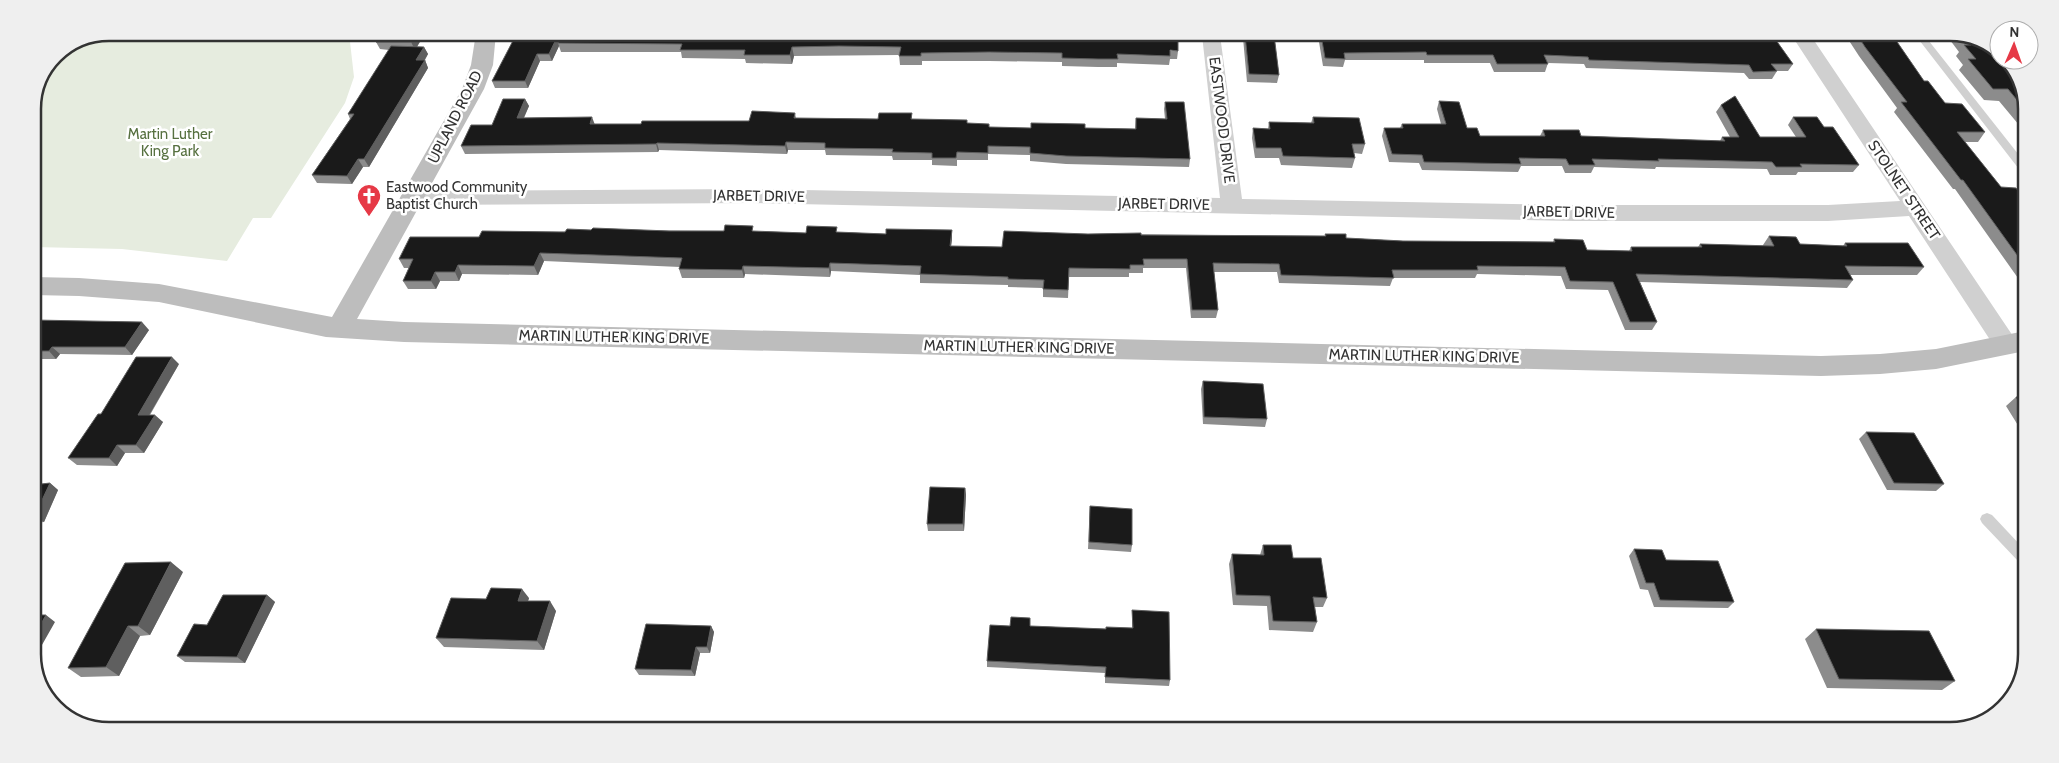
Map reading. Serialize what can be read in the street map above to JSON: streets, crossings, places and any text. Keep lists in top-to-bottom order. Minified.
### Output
{"streets":{"main road":["UPLAND ROAD","MARTIN LUTHER KING DRIVE"],"street":["EASTWOOD DRIVE","STOLNET STREET","JARBET DRIVE"]},"crossings":[["UPLAND ROAD","JARBET DRIVE"],["UPLAND ROAD","MARTIN LUTHER KING DRIVE"],["EASTWOOD DRIVE","JARBET DRIVE"],["STOLNET STREET","JARBET DRIVE"],["STOLNET STREET","MARTIN LUTHER KING DRIVE"]],"parks":["Martin Luther King Park"],"places":{"church":["Eastwood Community Baptist Church"]},"north":"top"}
